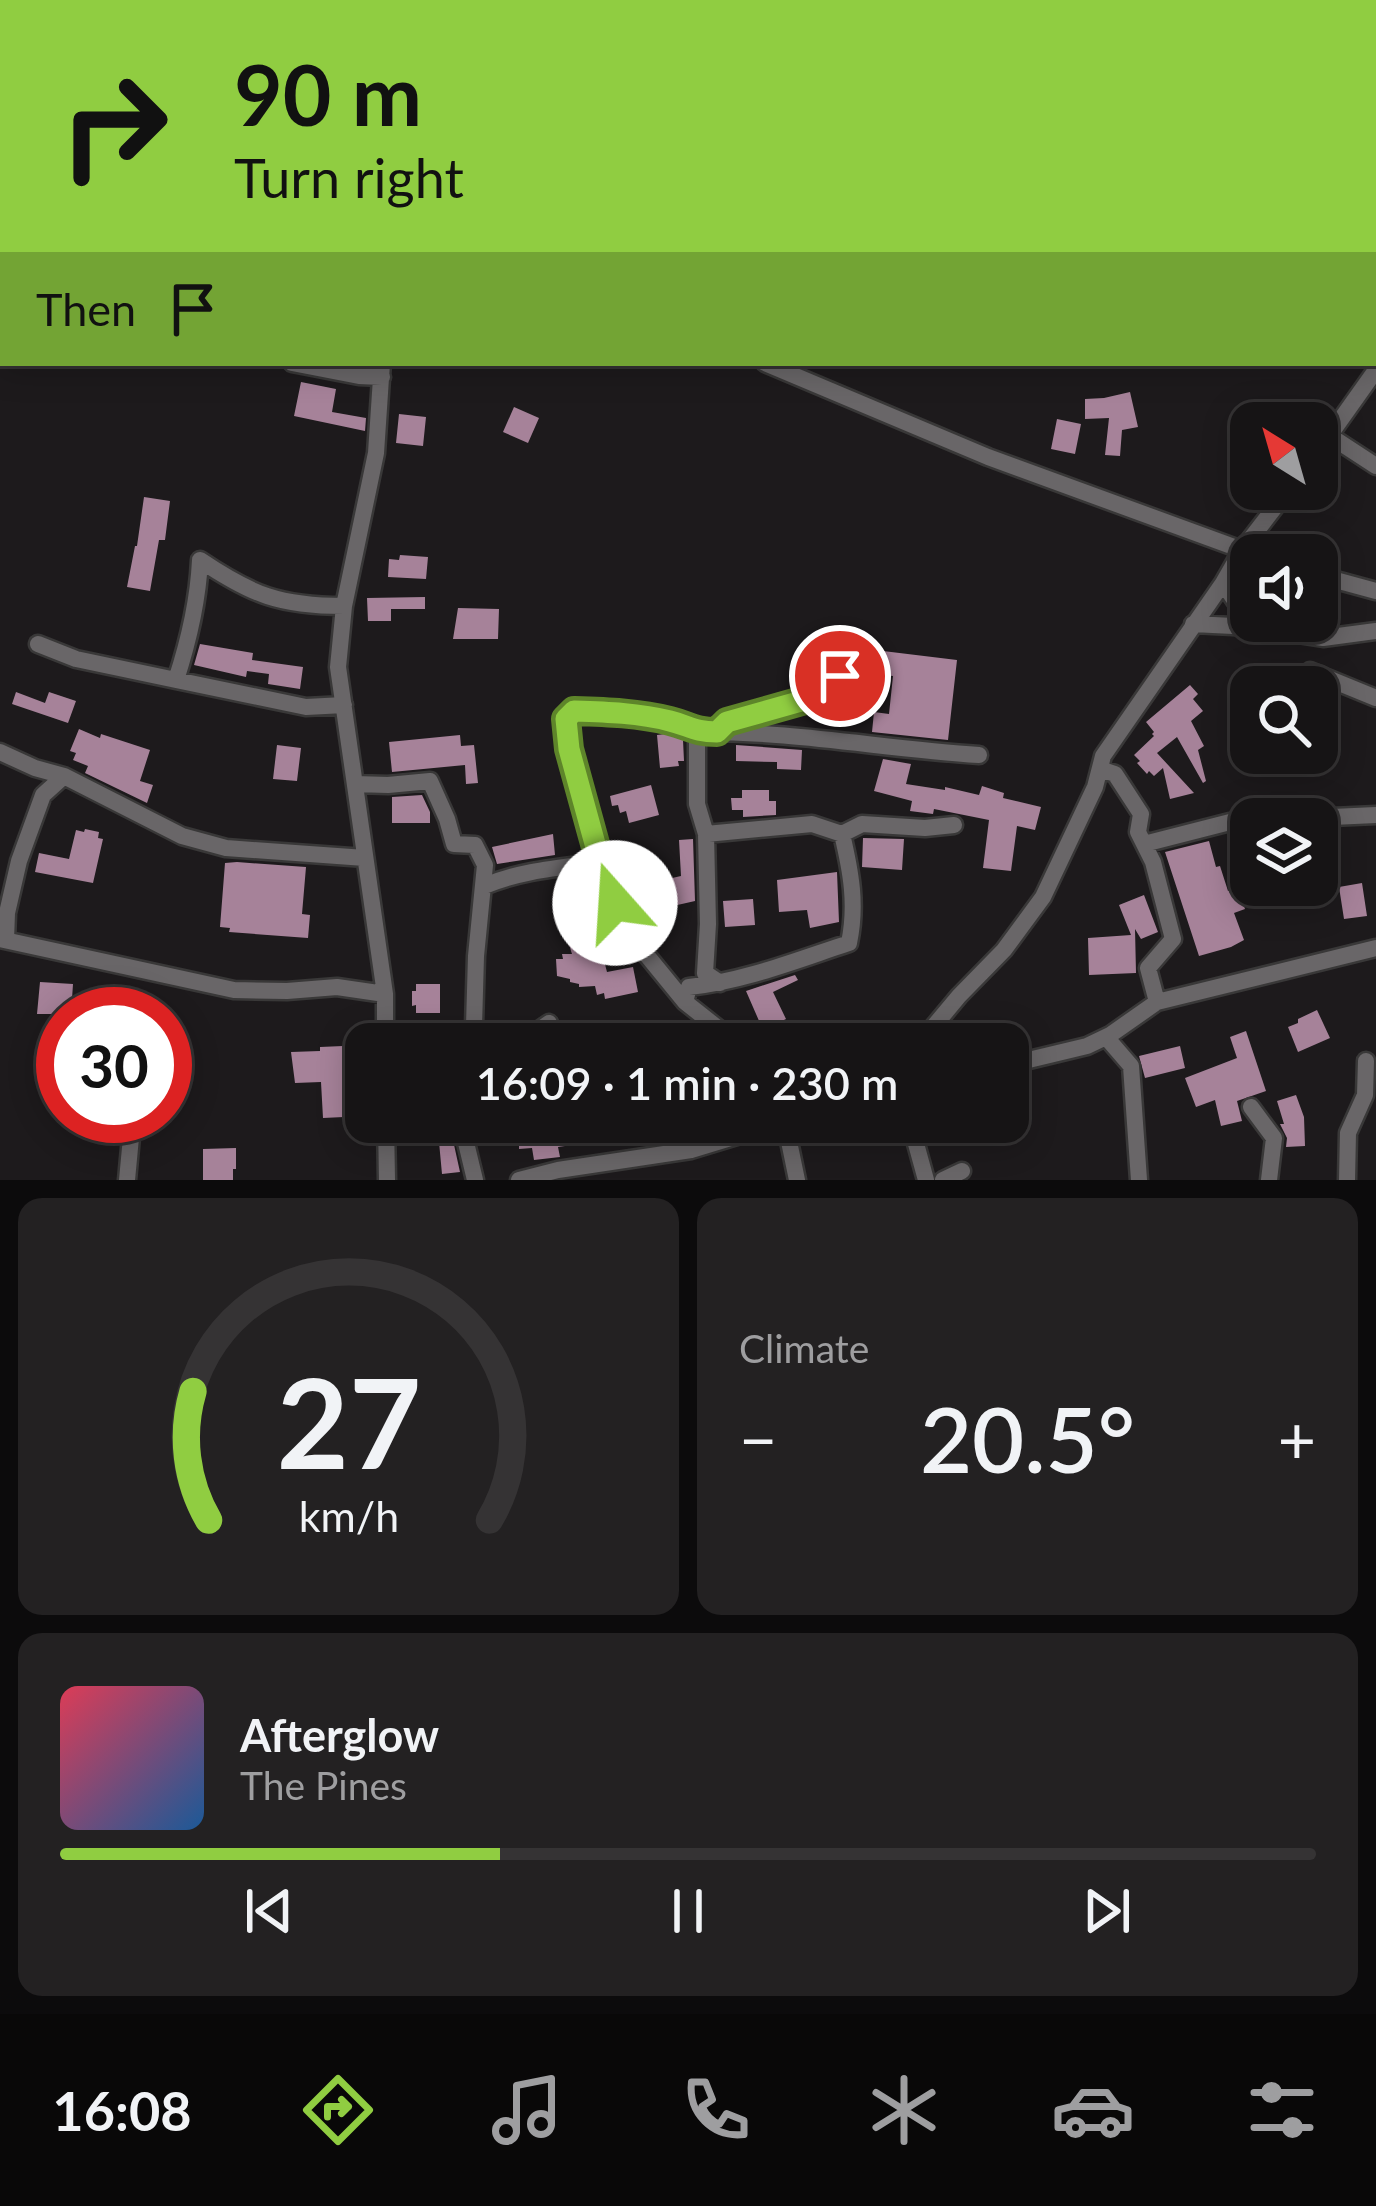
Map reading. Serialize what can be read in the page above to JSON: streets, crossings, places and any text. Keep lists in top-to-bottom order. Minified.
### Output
{"north":"top left","page":{"turn":["90 m","Turn right"],"then":"Then","limit":"30","trip":"16:09 · 1 min · 230 m","tile":"Climate","heat":["−","20.5°","+"],"song":["Afterglow","The Pines"],"tabs":"16:08","gauge":["27","km/h"]}}
